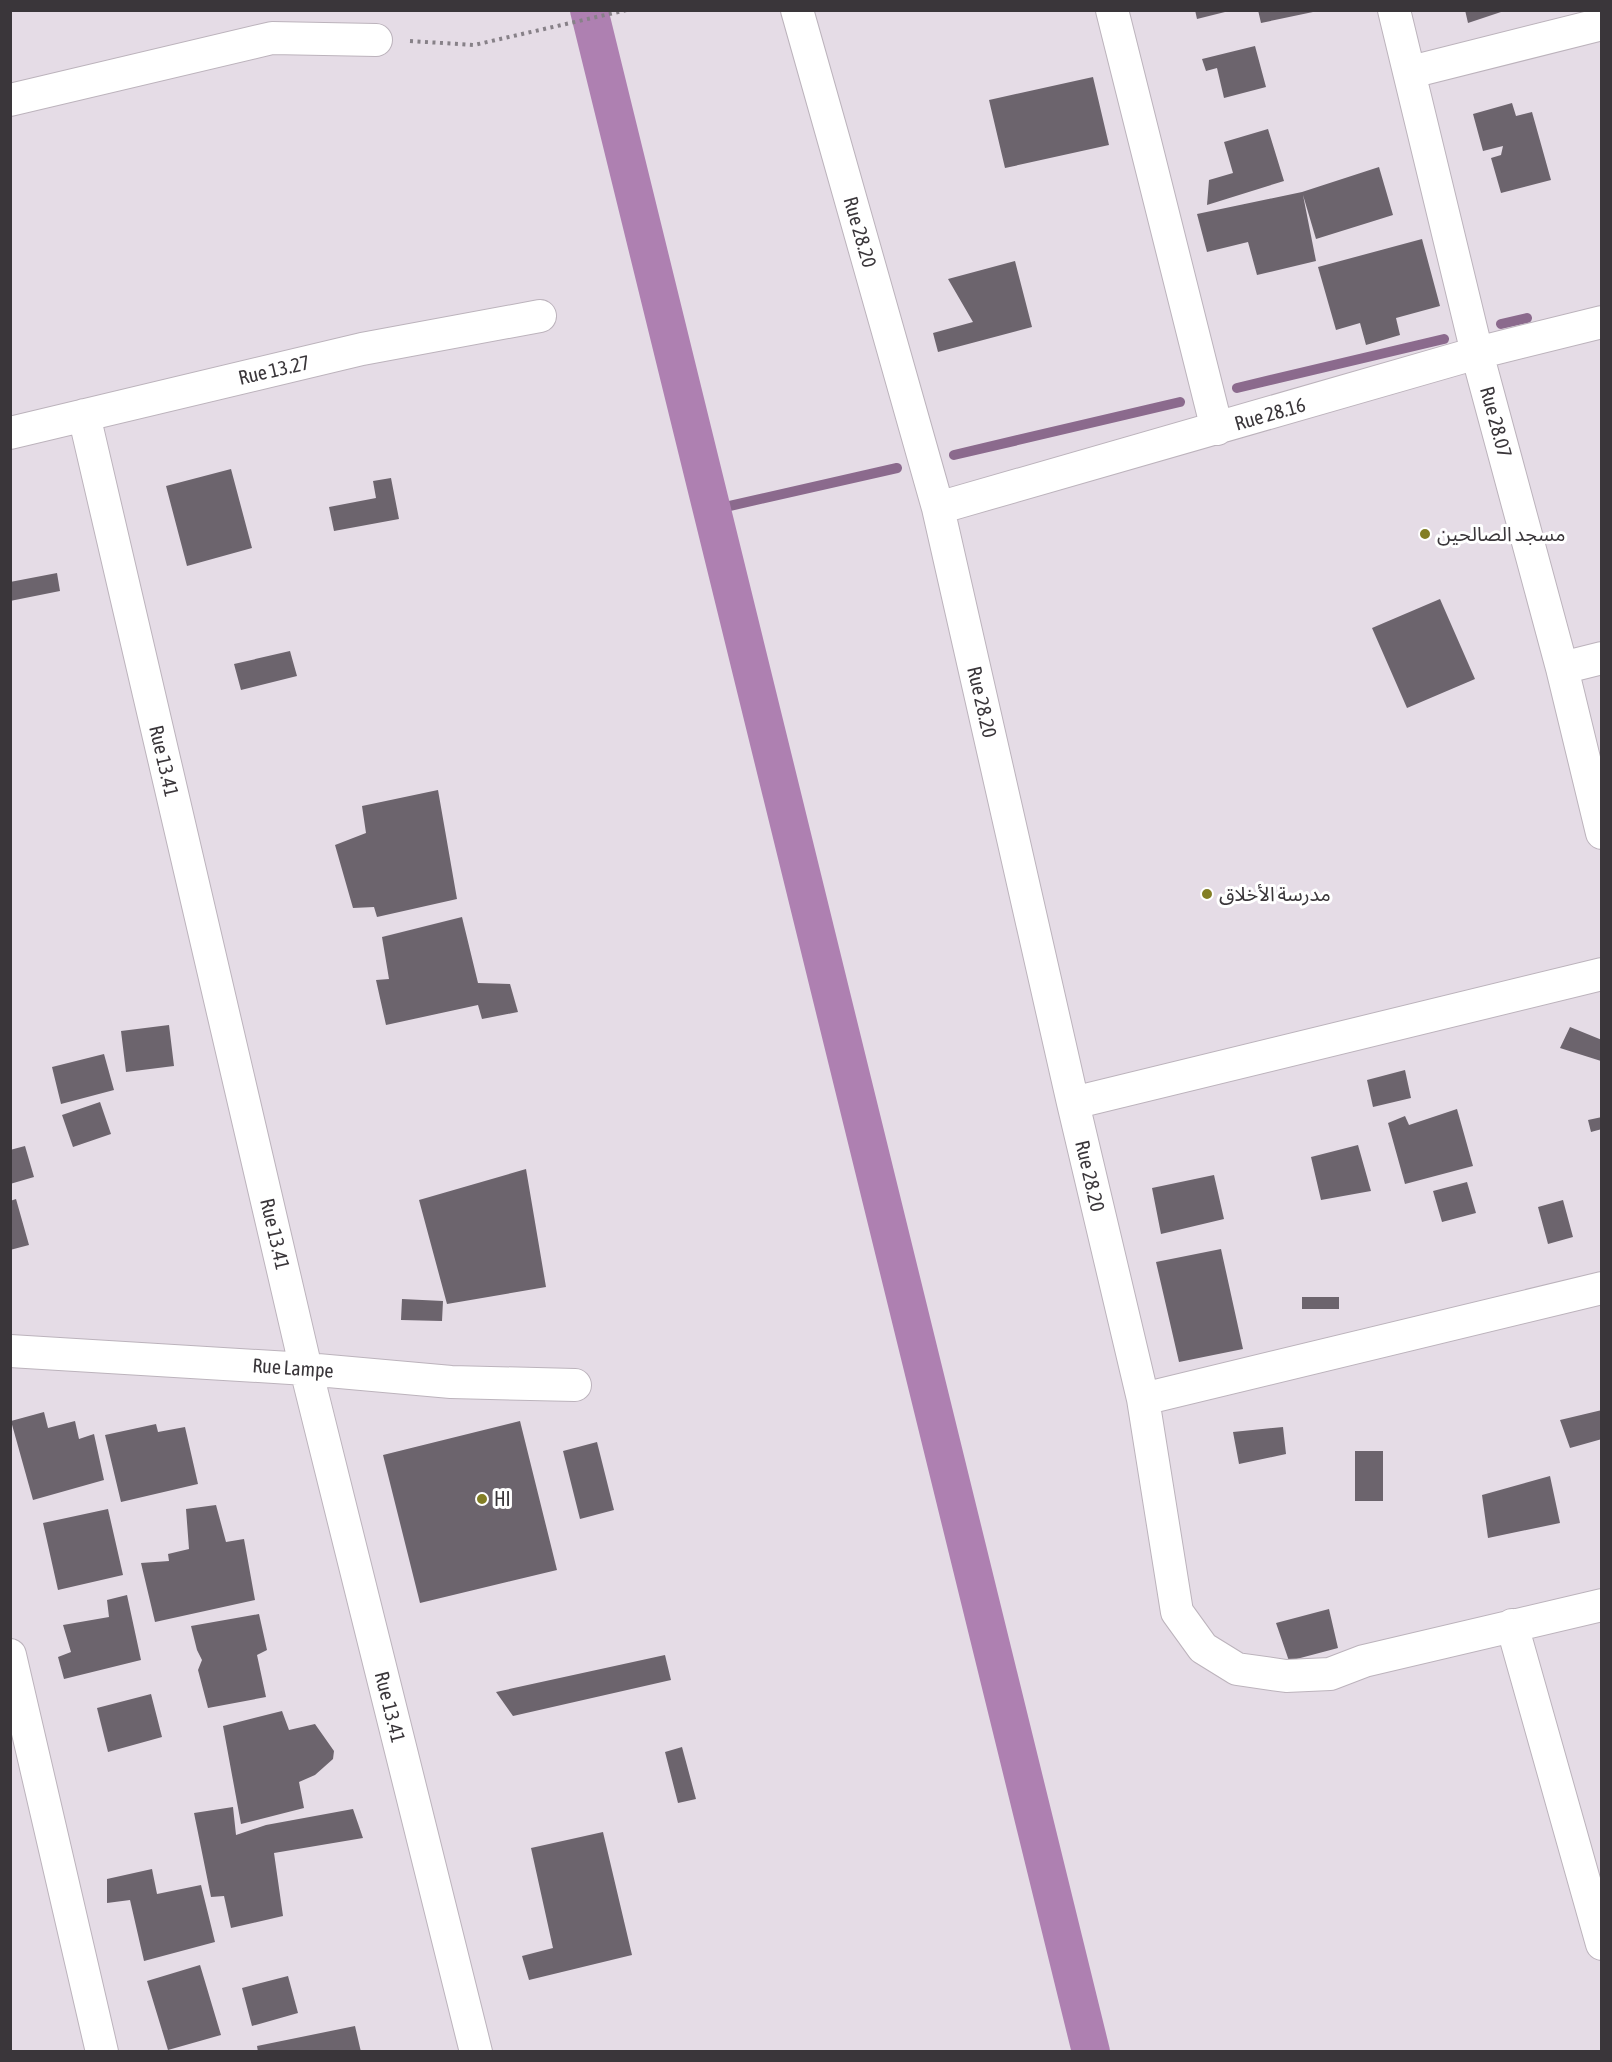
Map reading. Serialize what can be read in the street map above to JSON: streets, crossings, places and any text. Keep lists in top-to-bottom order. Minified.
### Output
{"streets":{"street":["Rue 28.20","Rue 13.27","Rue 28.16","Rue 28.07","Rue 13.41","Rue Lampe"]},"crossings":[["Rue 28.20","Rue 28.16"],["Rue 13.27","Rue 13.41"],["Rue 28.16","Rue 28.07"],["Rue 13.41","Rue Lampe"]],"places":["مسجد الصالحين","مدرسة الأخلاق","HI"]}
